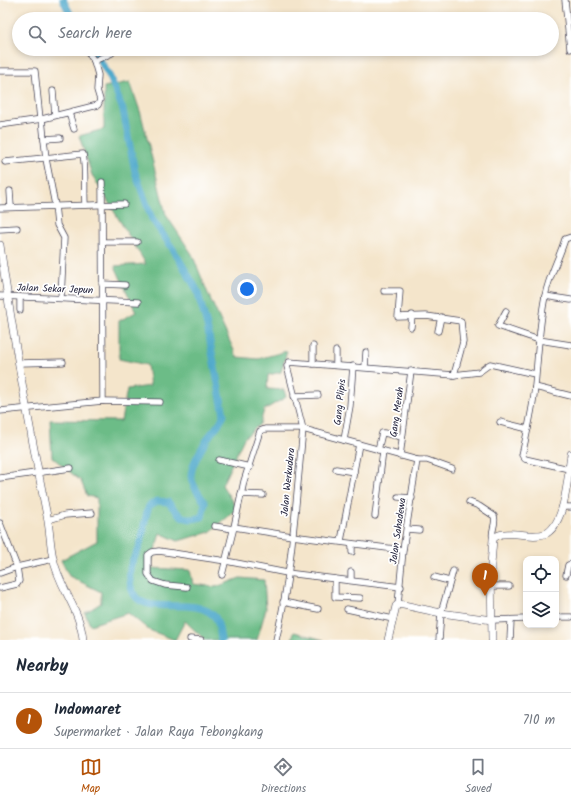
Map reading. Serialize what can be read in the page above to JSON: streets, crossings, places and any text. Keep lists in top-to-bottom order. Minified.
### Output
{"streets":{"street":["Jalan Sekar Jepun","Gang Plipis","Gang Merah","Jalan Werkudara","Jalan Sahadewa"]},"page":{"search":"Search here","pins":"1","heading":"Nearby","list":[{"mark":"1","name":"Indomaret","note":"Supermarket · Jalan Raya Tebongkang","value":"710 m"}],"nav":["Map","Directions","Saved"]}}
